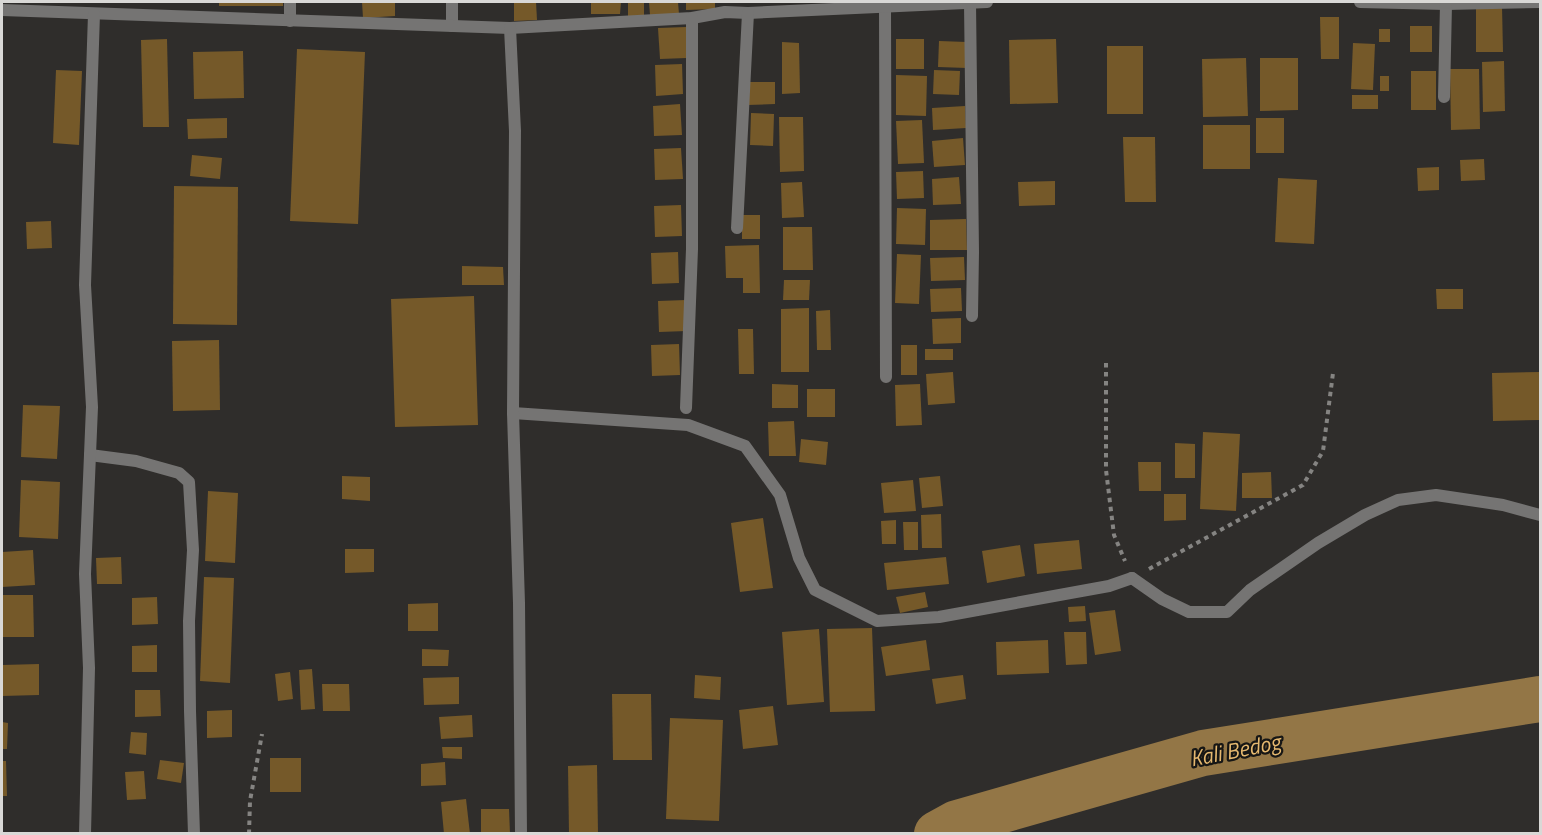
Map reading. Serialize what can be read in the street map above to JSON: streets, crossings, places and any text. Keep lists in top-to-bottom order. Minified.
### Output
{"water":["Kali Bedog"]}
